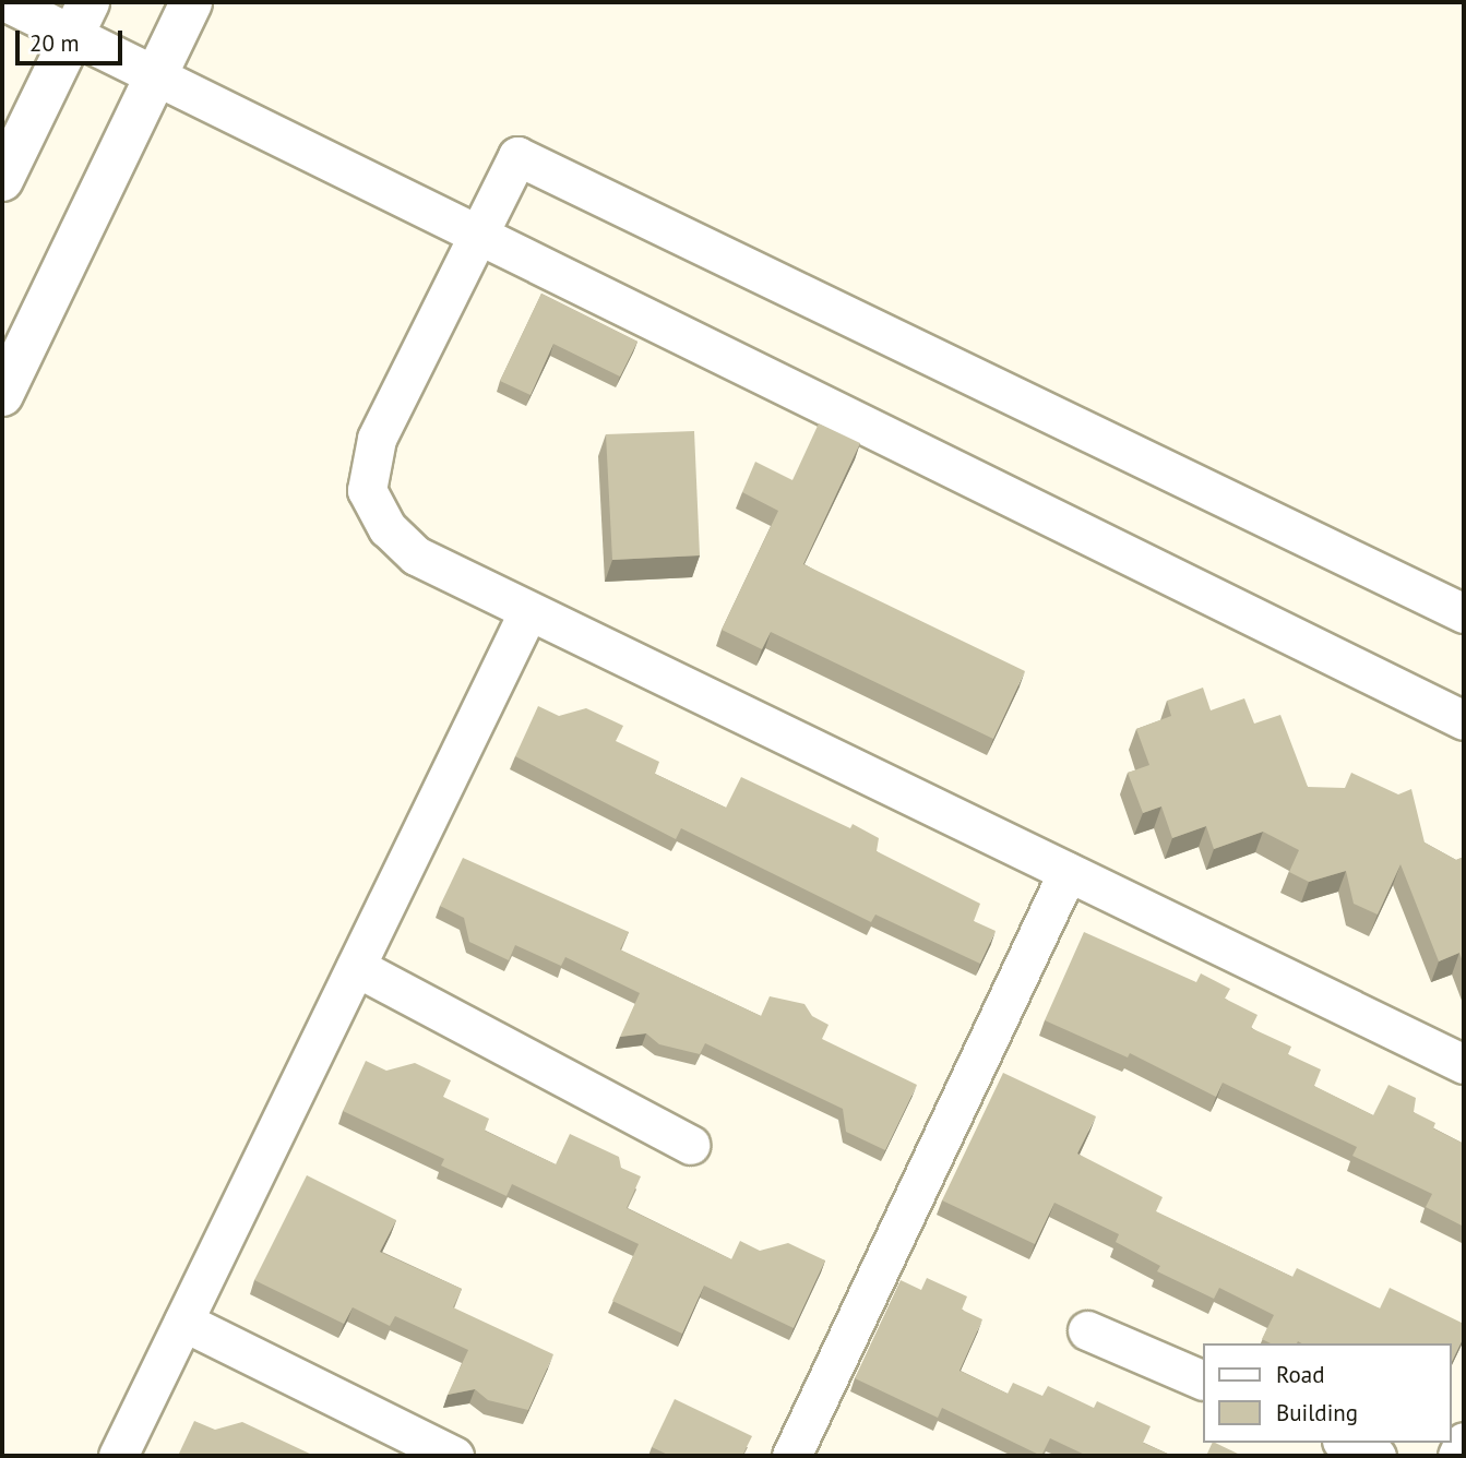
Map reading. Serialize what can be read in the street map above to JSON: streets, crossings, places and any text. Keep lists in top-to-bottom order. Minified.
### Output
{"legend":["Road","Building"],"scale_bar":"20 m"}
